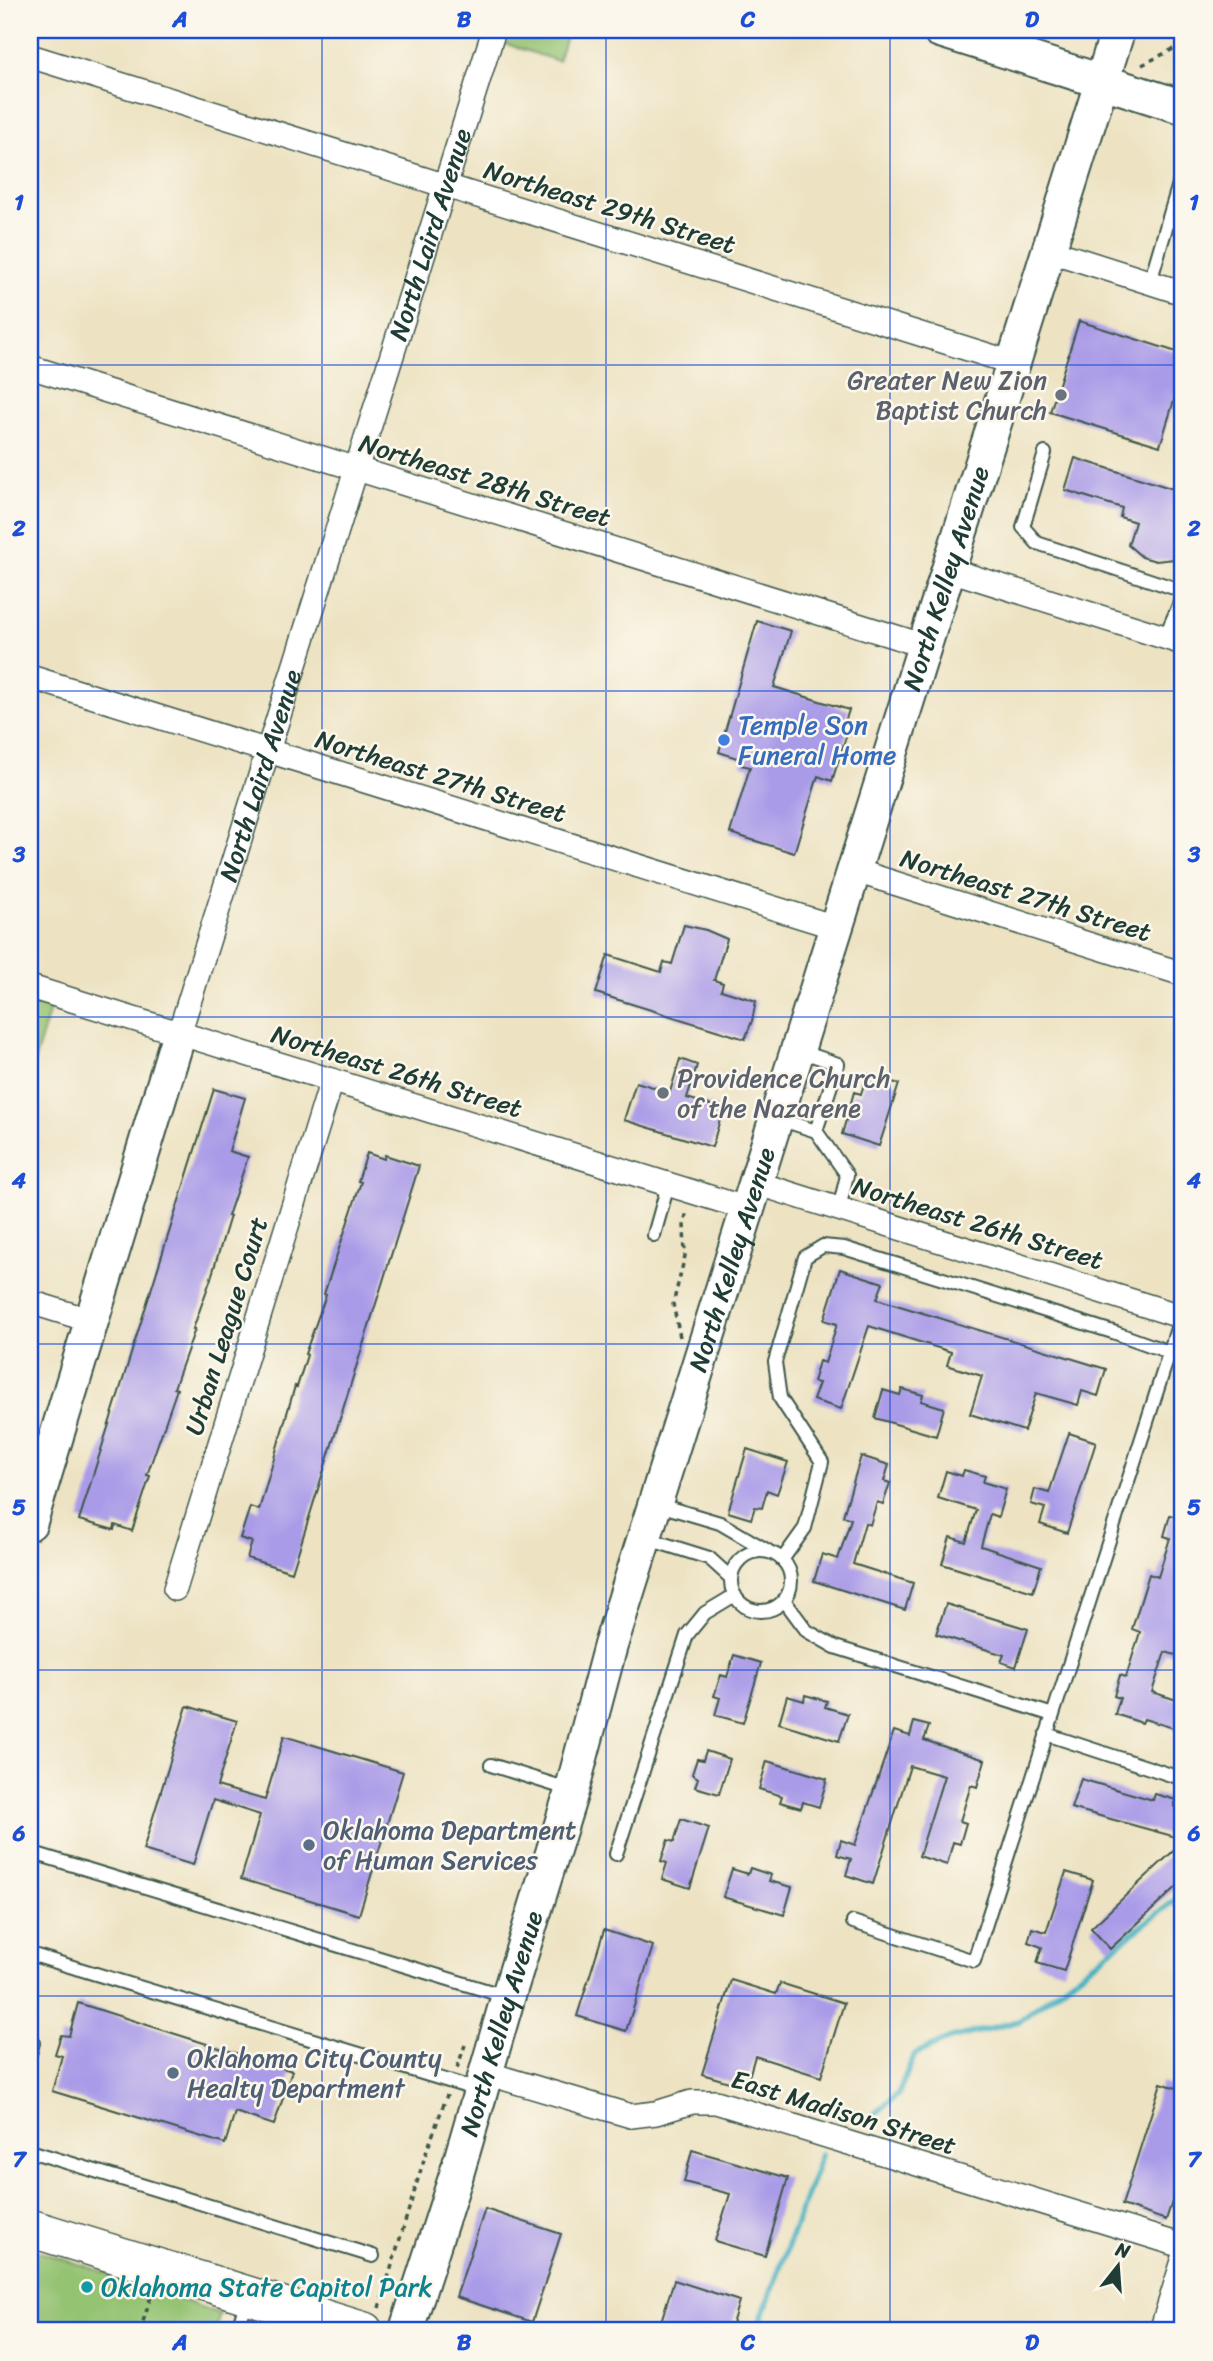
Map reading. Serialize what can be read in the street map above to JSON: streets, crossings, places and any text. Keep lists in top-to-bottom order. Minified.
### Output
{"streets":{"main road":["North Laird Avenue","North Kelley Avenue"],"street":["Northeast 29th Street","Northeast 28th Street","Northeast 27th Street","Northeast 26th Street","Urban League Court","East Madison Street"]},"crossings":[["Northeast 29th Street","North Laird Avenue"],["Northeast 29th Street","North Kelley Avenue"],["North Laird Avenue","Northeast 28th Street"],["North Laird Avenue","Northeast 27th Street"],["North Laird Avenue","Northeast 26th Street"],["Northeast 28th Street","North Kelley Avenue"],["North Kelley Avenue","Northeast 27th Street"],["North Kelley Avenue","Northeast 26th Street"],["North Kelley Avenue","East Madison Street"],["Northeast 26th Street","Urban League Court"]],"places":["Greater New Zion Baptist Church","Temple Son Funeral Home","Providence Church of the Nazarene","Oklahoma Department of Human Services","Oklahoma City County Healty Department","Oklahoma State Capitol Park"],"north":"top","grid":{"columns":["A","B","C","D"],"rows":["1","2","3","4","5","6","7"]}}
